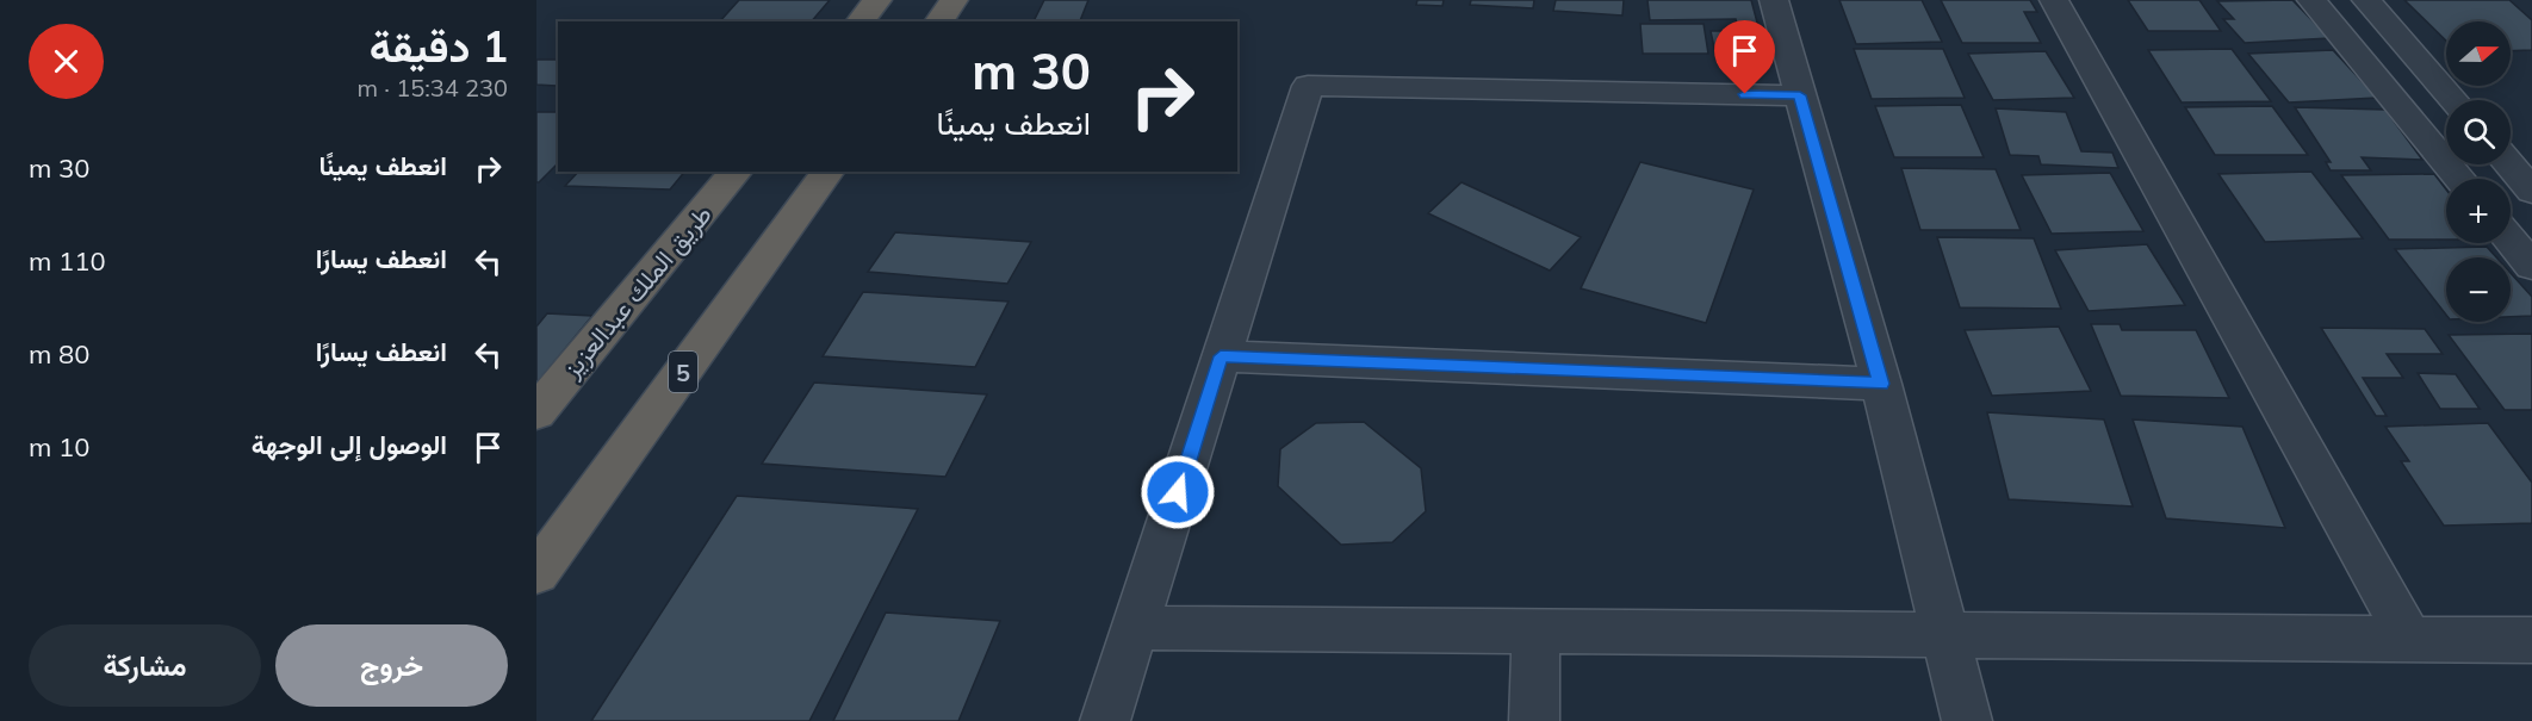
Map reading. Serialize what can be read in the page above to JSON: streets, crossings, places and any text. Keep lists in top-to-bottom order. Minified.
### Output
{"streets":{"highway":["طريق الملك عبدالعزيز","5"]},"north":"right","page":{"heading":["1 دقيقة","230 m · 15:34"],"map_buttons":["+","−"],"turn":["30 m","انعطف يمينًا"],"list":[{"name":"انعطف يمينًا","value":"30 m"},{"name":"انعطف يسارًا","value":"110 m"},{"name":"انعطف يسارًا","value":"80 m"},{"name":"الوصول إلى الوجهة","value":"10 m"}],"buttons":["خروج","مشاركة"]}}
